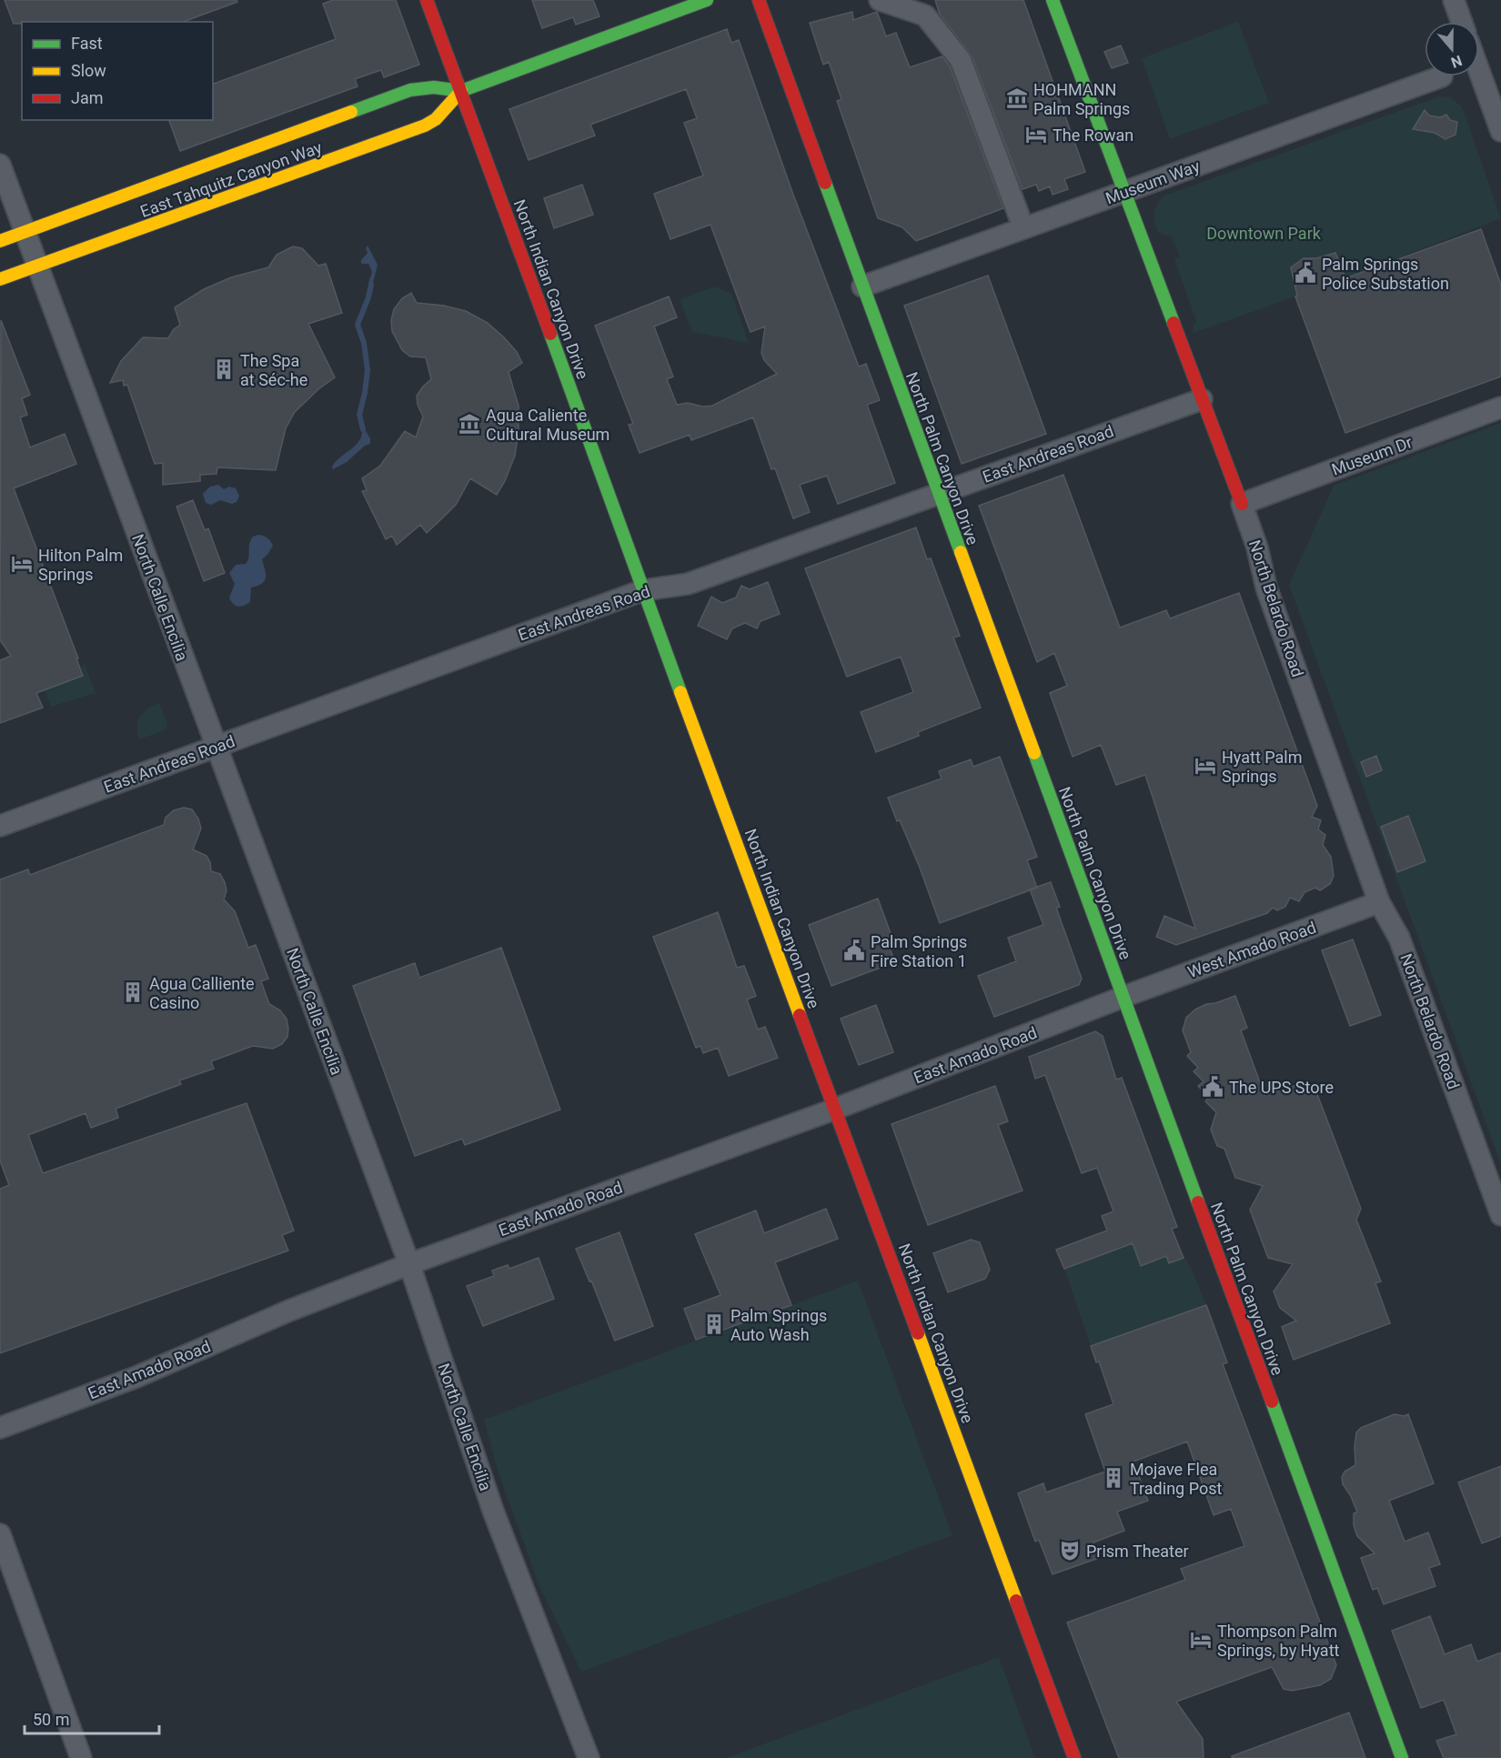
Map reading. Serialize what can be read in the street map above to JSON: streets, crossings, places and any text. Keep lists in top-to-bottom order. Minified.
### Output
{"streets":{"main road":["East Tahquitz Canyon Way","North Indian Canyon Drive","North Palm Canyon Drive","North Belardo Road"],"street":["Museum Way","East Andreas Road","Museum Dr","North Calle Encilia","West Amado Road","East Amado Road"]},"crossings":[["East Tahquitz Canyon Way","North Indian Canyon Drive"],["East Tahquitz Canyon Way","North Calle Encilia"],["Museum Way","North Palm Canyon Drive"],["Museum Way","North Belardo Road"],["North Indian Canyon Drive","East Andreas Road"],["North Indian Canyon Drive","East Amado Road"],["East Andreas Road","North Palm Canyon Drive"],["East Andreas Road","North Calle Encilia"],["East Andreas Road","North Belardo Road"],["Museum Dr","North Belardo Road"],["North Palm Canyon Drive","West Amado Road"],["North Palm Canyon Drive","East Amado Road"],["North Calle Encilia","East Amado Road"],["North Belardo Road","West Amado Road"],["West Amado Road","East Amado Road"]],"parks":["Downtown Park"],"places":{"museum":["HOHMANN Palm Springs","Agua Caliente Cultural Museum"],"hotel":["The Rowan","Hilton Palm Springs","Hyatt Palm Springs","Thompson Palm Springs, by Hyatt"],"public building":["Palm Springs Police Substation","Palm Springs Fire Station 1","The UPS Store"],"building":["The Spa at Séc-he","Agua Calliente Casino","Palm Springs Auto Wash","Mojave Flea Trading Post"],"theatre":["Prism Theater"]},"legend":["Fast","Slow","Jam"],"scale_bar":"50 m","north":"bottom"}
